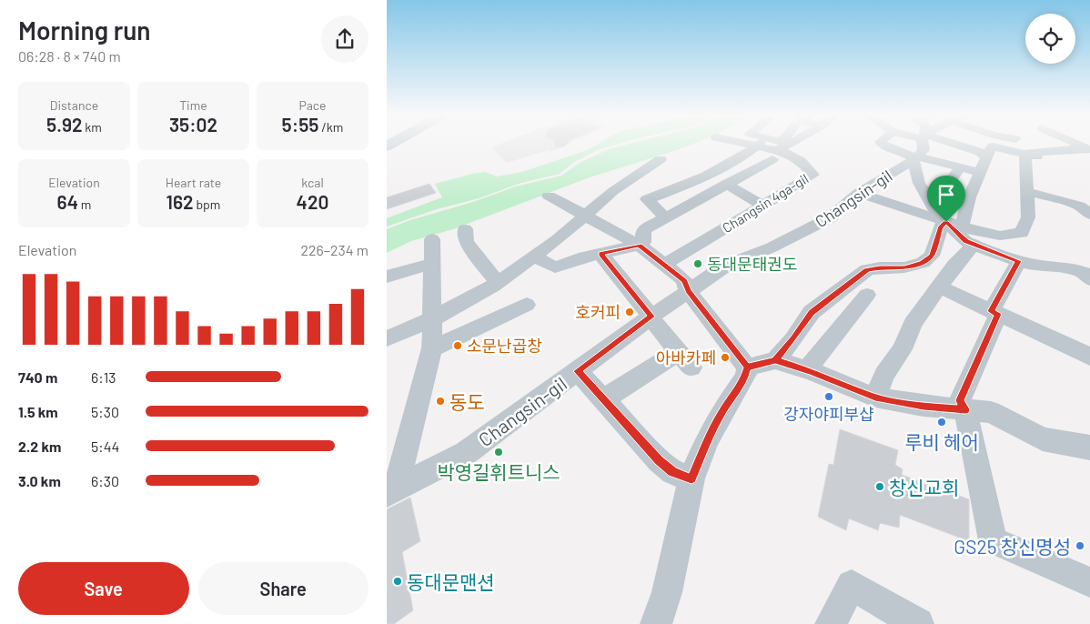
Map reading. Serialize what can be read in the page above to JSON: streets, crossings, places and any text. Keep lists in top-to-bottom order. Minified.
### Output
{"streets":{"street":["Changsin-gil","Changsin 4ga-gil"]},"places":["동대문태권도","호커피","소문난곱창","아바카페","강자야피부샵","동도","루비 헤어","박영길휘트니스","창신교회","GS25 창신명성","동대문맨션"],"page":{"heading":["Morning run","06:28 · 8 × 740 m"],"stats":[["Distance","5.92 km"],["Time","35:02"],["Pace","5:55 /km"],["Elevation","64 m"],["Heart rate","162 bpm"],["kcal","420"]],"chart":["Elevation","226–234 m"],"list":[{"name":"740 m","note":"6:13"},{"name":"1.5 km","note":"5:30"},{"name":"2.2 km","note":"5:44"},{"name":"3.0 km","note":"6:30"}],"buttons":["Save","Share"]}}
